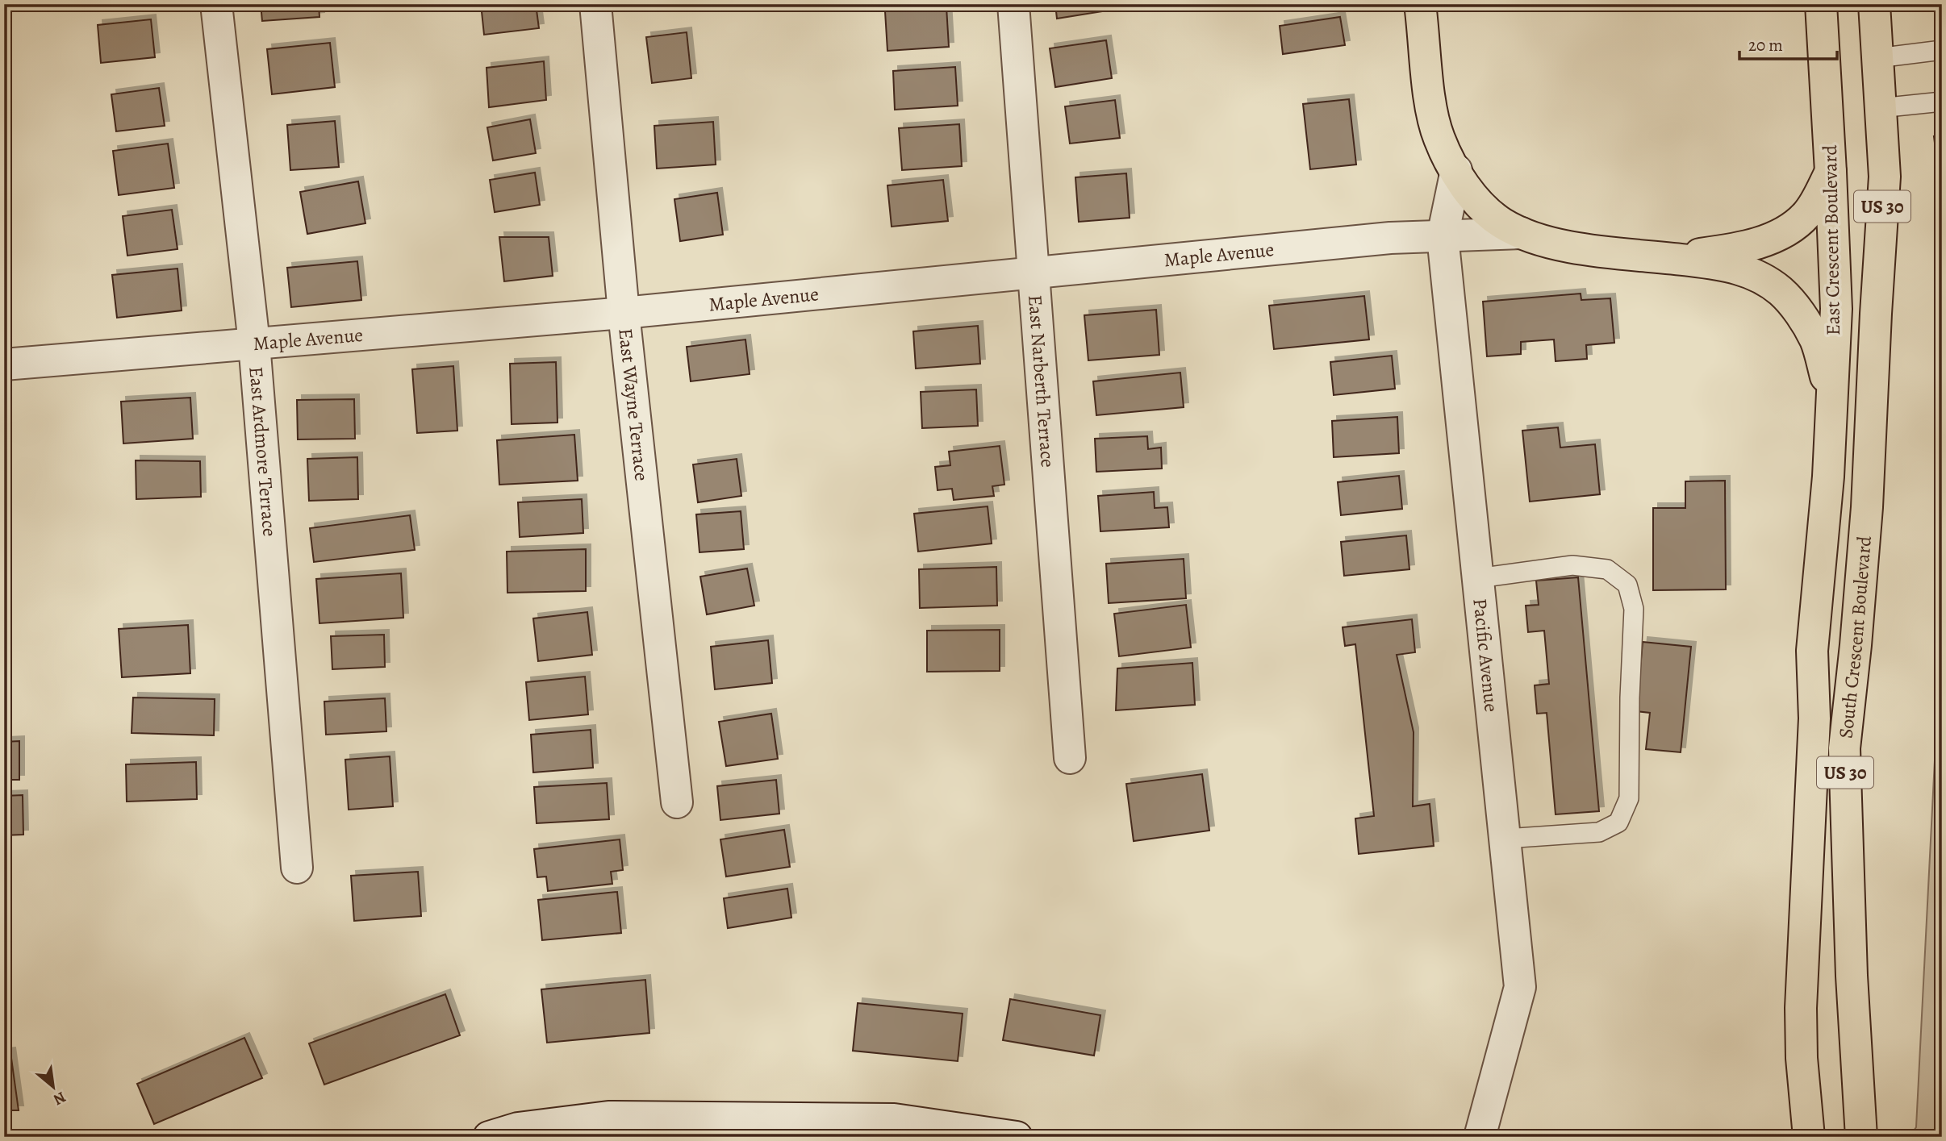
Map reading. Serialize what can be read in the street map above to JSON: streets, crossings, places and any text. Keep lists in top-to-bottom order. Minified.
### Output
{"streets":{"highway":["US 30","East Crescent Boulevard","South Crescent Boulevard"],"street":["Maple Avenue","East Narberth Terrace","East Wayne Terrace","East Ardmore Terrace","Pacific Avenue"]},"crossings":[["US 30","South Crescent Boulevard"],["East Crescent Boulevard","South Crescent Boulevard"],["Maple Avenue","East Narberth Terrace"],["Maple Avenue","East Wayne Terrace"],["Maple Avenue","East Ardmore Terrace"],["Maple Avenue","Pacific Avenue"]],"scale_bar":"20 m","north":"bottom right"}
